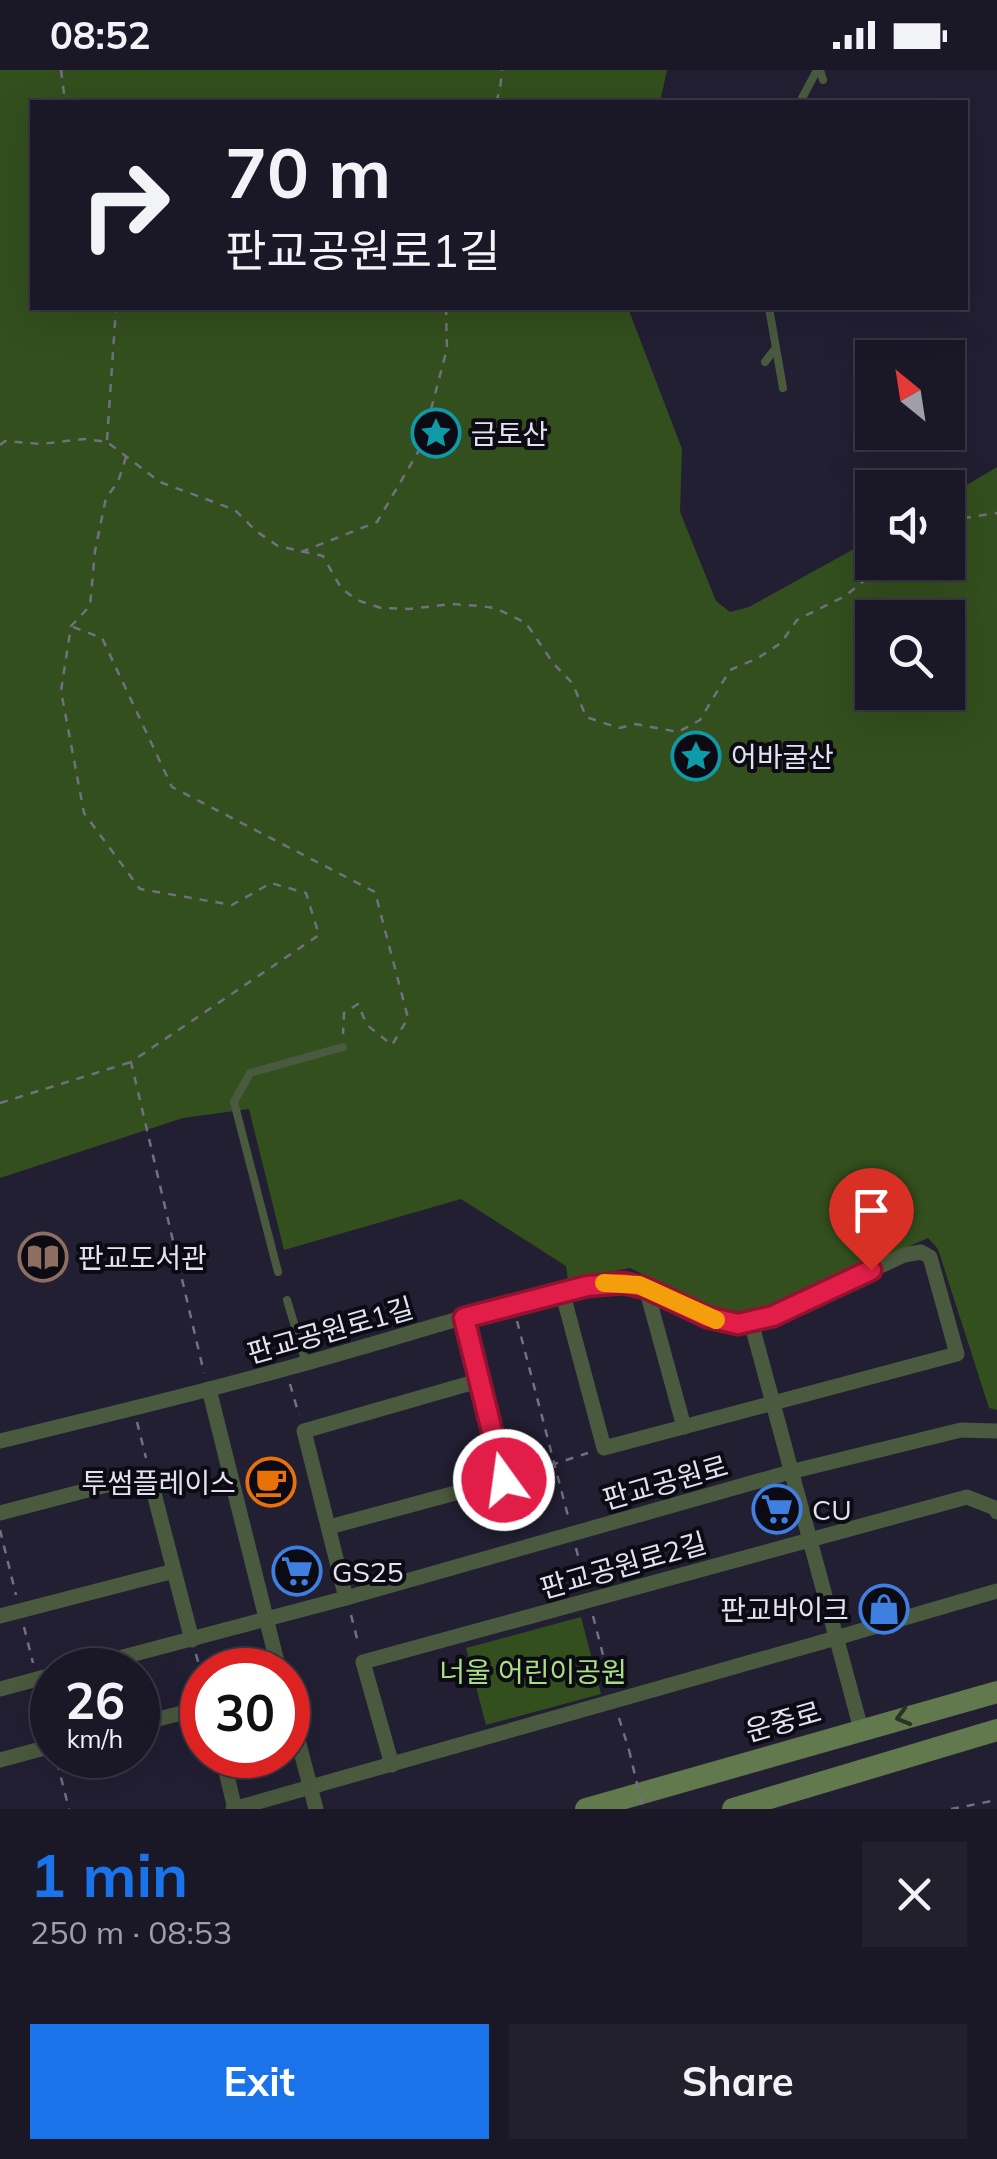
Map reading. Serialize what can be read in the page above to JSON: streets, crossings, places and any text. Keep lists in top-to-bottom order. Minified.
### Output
{"streets":{"main road":["운중로"],"street":["판교공원로1길","판교공원로","판교공원로2길"]},"parks":["너울 어린이공원"],"places":{"place":["금토산","어바굴산"],"library":["판교도서관"],"cafe":["투썸플레이스"],"supermarket":["CU","GS25"],"shop":["판교바이크"]},"north":"top left","page":{"status":"08:52","turn":["70 m","판교공원로1길"],"speed":"26 km/h","limit":"30","heading":["1 min","250 m · 08:53"],"buttons":["Exit","Share"]}}
